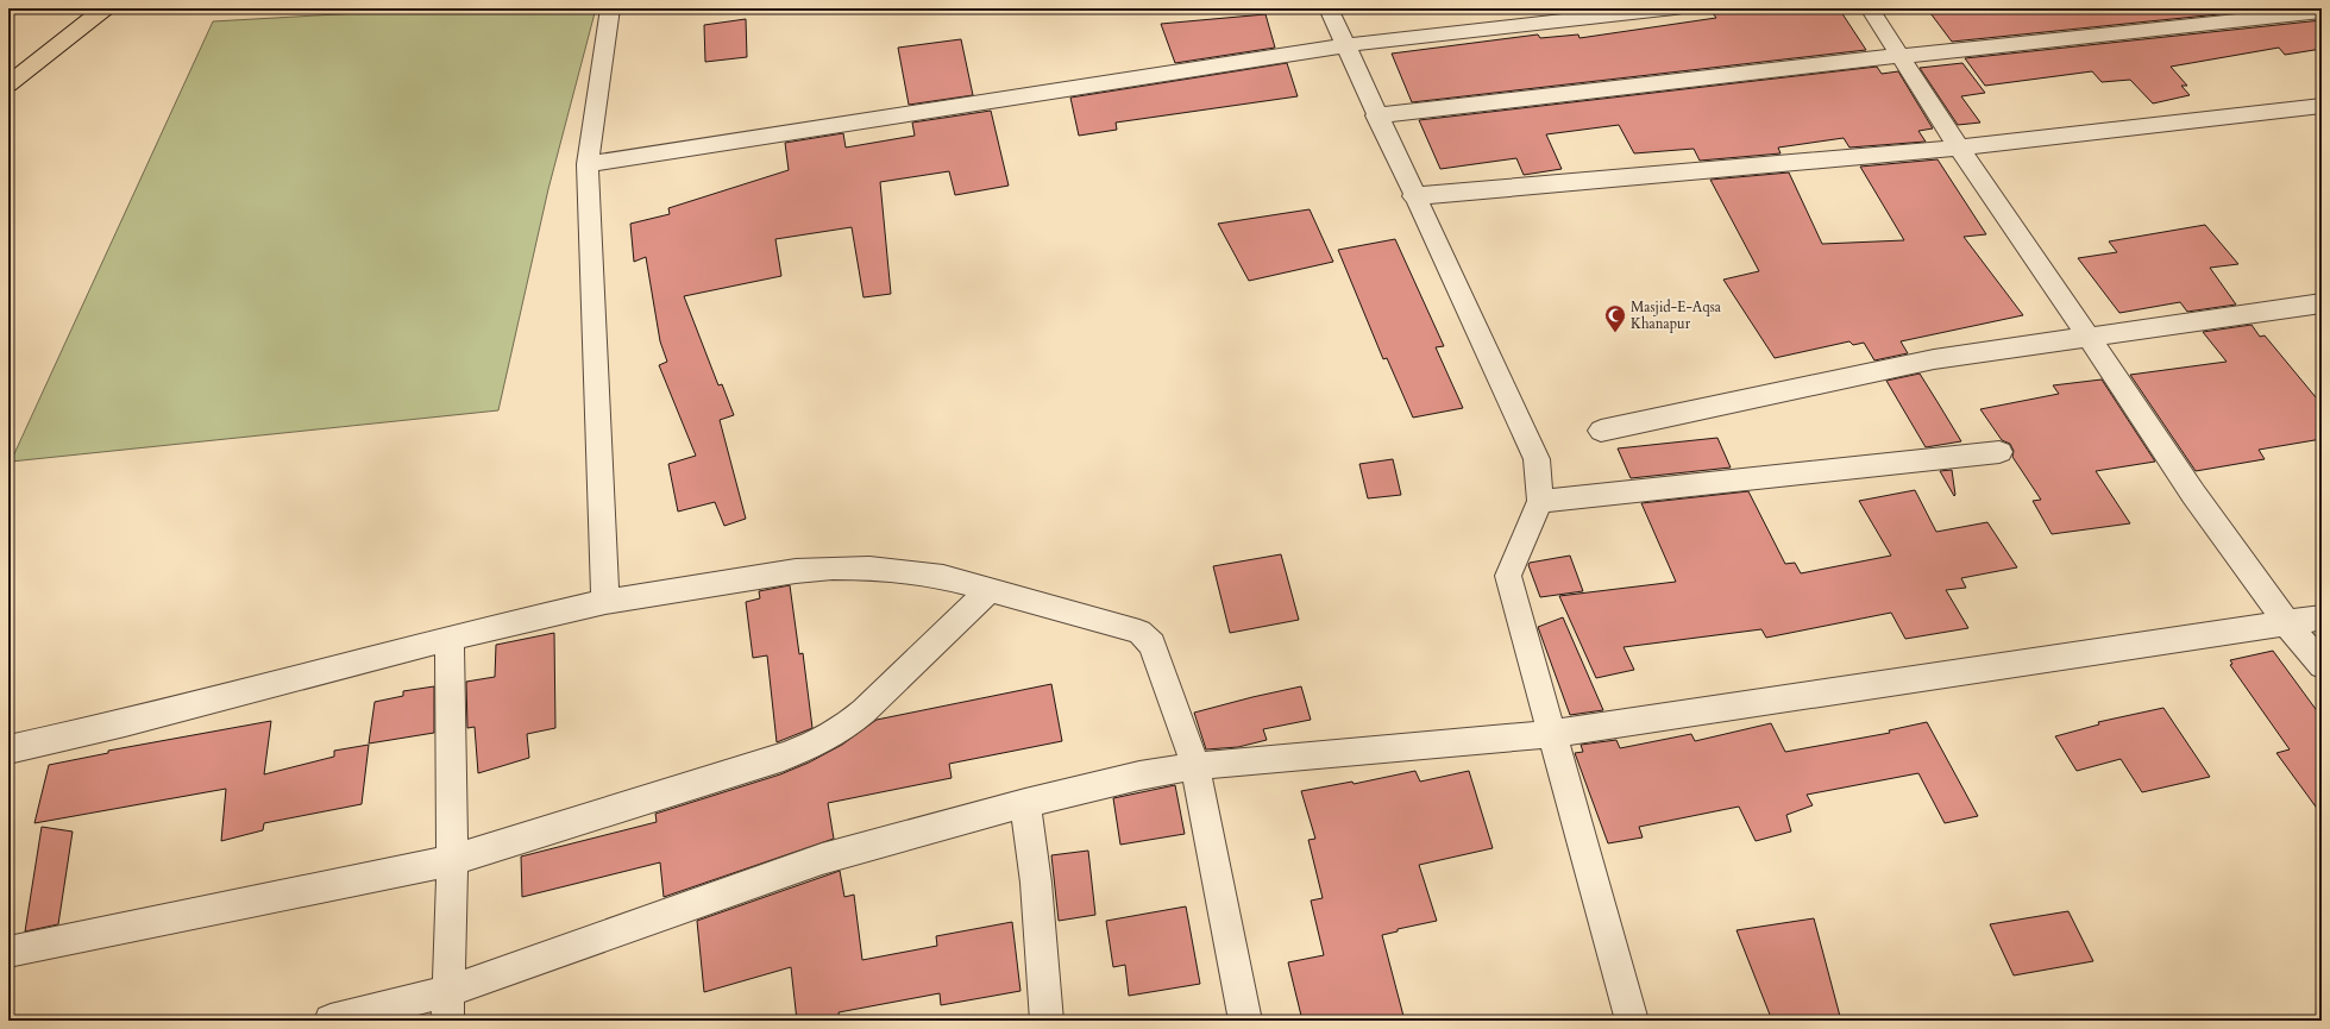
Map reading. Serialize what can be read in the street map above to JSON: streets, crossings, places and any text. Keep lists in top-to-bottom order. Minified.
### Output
{"places":{"mosque":["Masjid-E-Aqsa Khanapur"]}}
